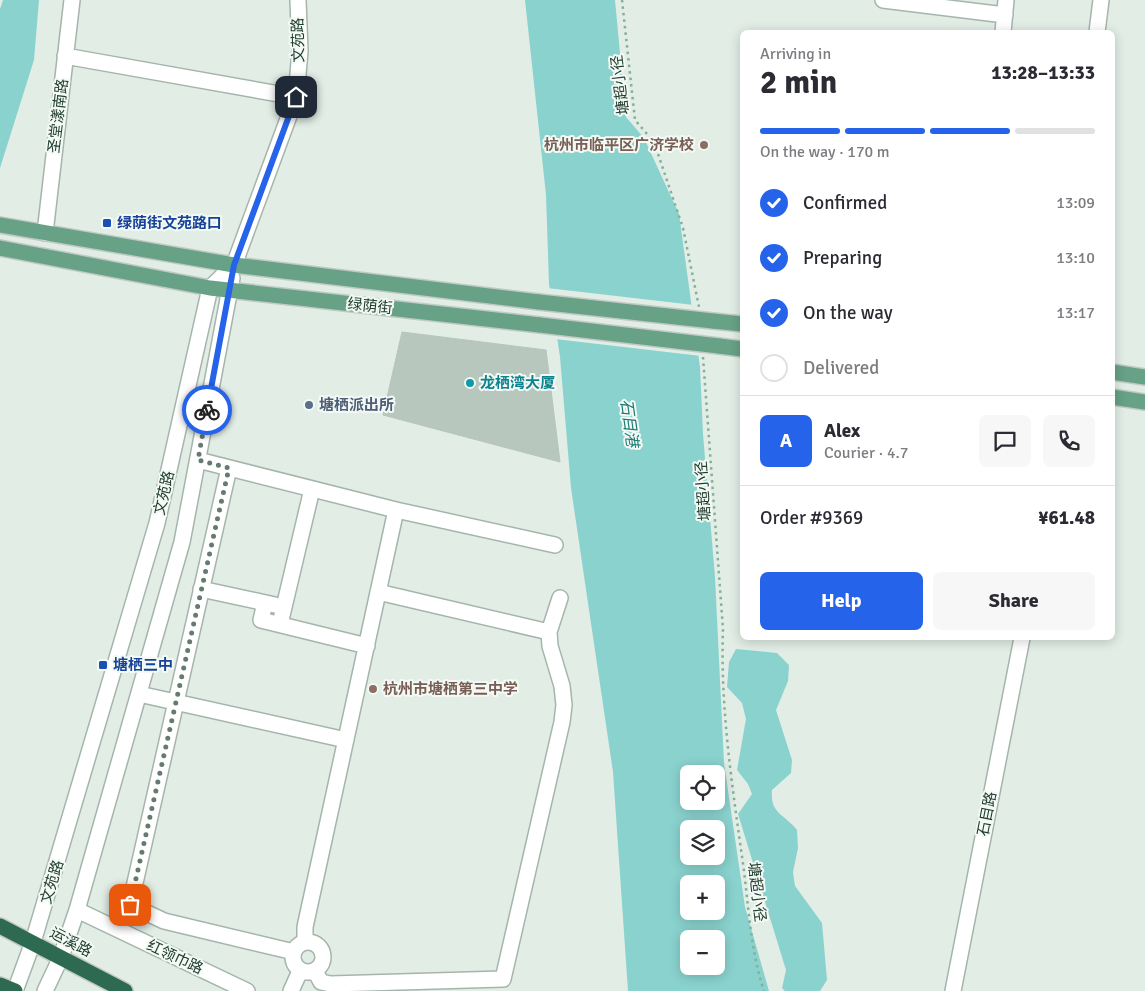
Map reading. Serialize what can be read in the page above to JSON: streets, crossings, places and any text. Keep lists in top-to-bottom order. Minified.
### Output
{"streets":{"highway":["运溪路"],"main road":["绿荫街"],"street":["文苑路","圣堂漾南路","石目路","红领巾路"],"path":["塘超小径"]},"crossings":[["文苑路","绿荫街"],["文苑路","运溪路"],["圣堂漾南路","绿荫街"]],"water":["石目港"],"places":{"other":["杭州市临平区广济学校","龙栖湾大厦","塘栖派出所","杭州市塘栖第三中学"],"transit":["绿荫街文苑路口","塘栖三中"]},"page":{"heading":["2 min","Arriving in","13:28–13:33"],"panel":["Alex","Courier · 4.7","Order #9369","¥61.48"],"bar":"On the way · 170 m","list":[["Confirmed","13:09"],["Preparing","13:10"],["On the way","13:17"],"Delivered"],"round":"A","buttons":["Help","Share"],"map_buttons":["+","−"]}}
